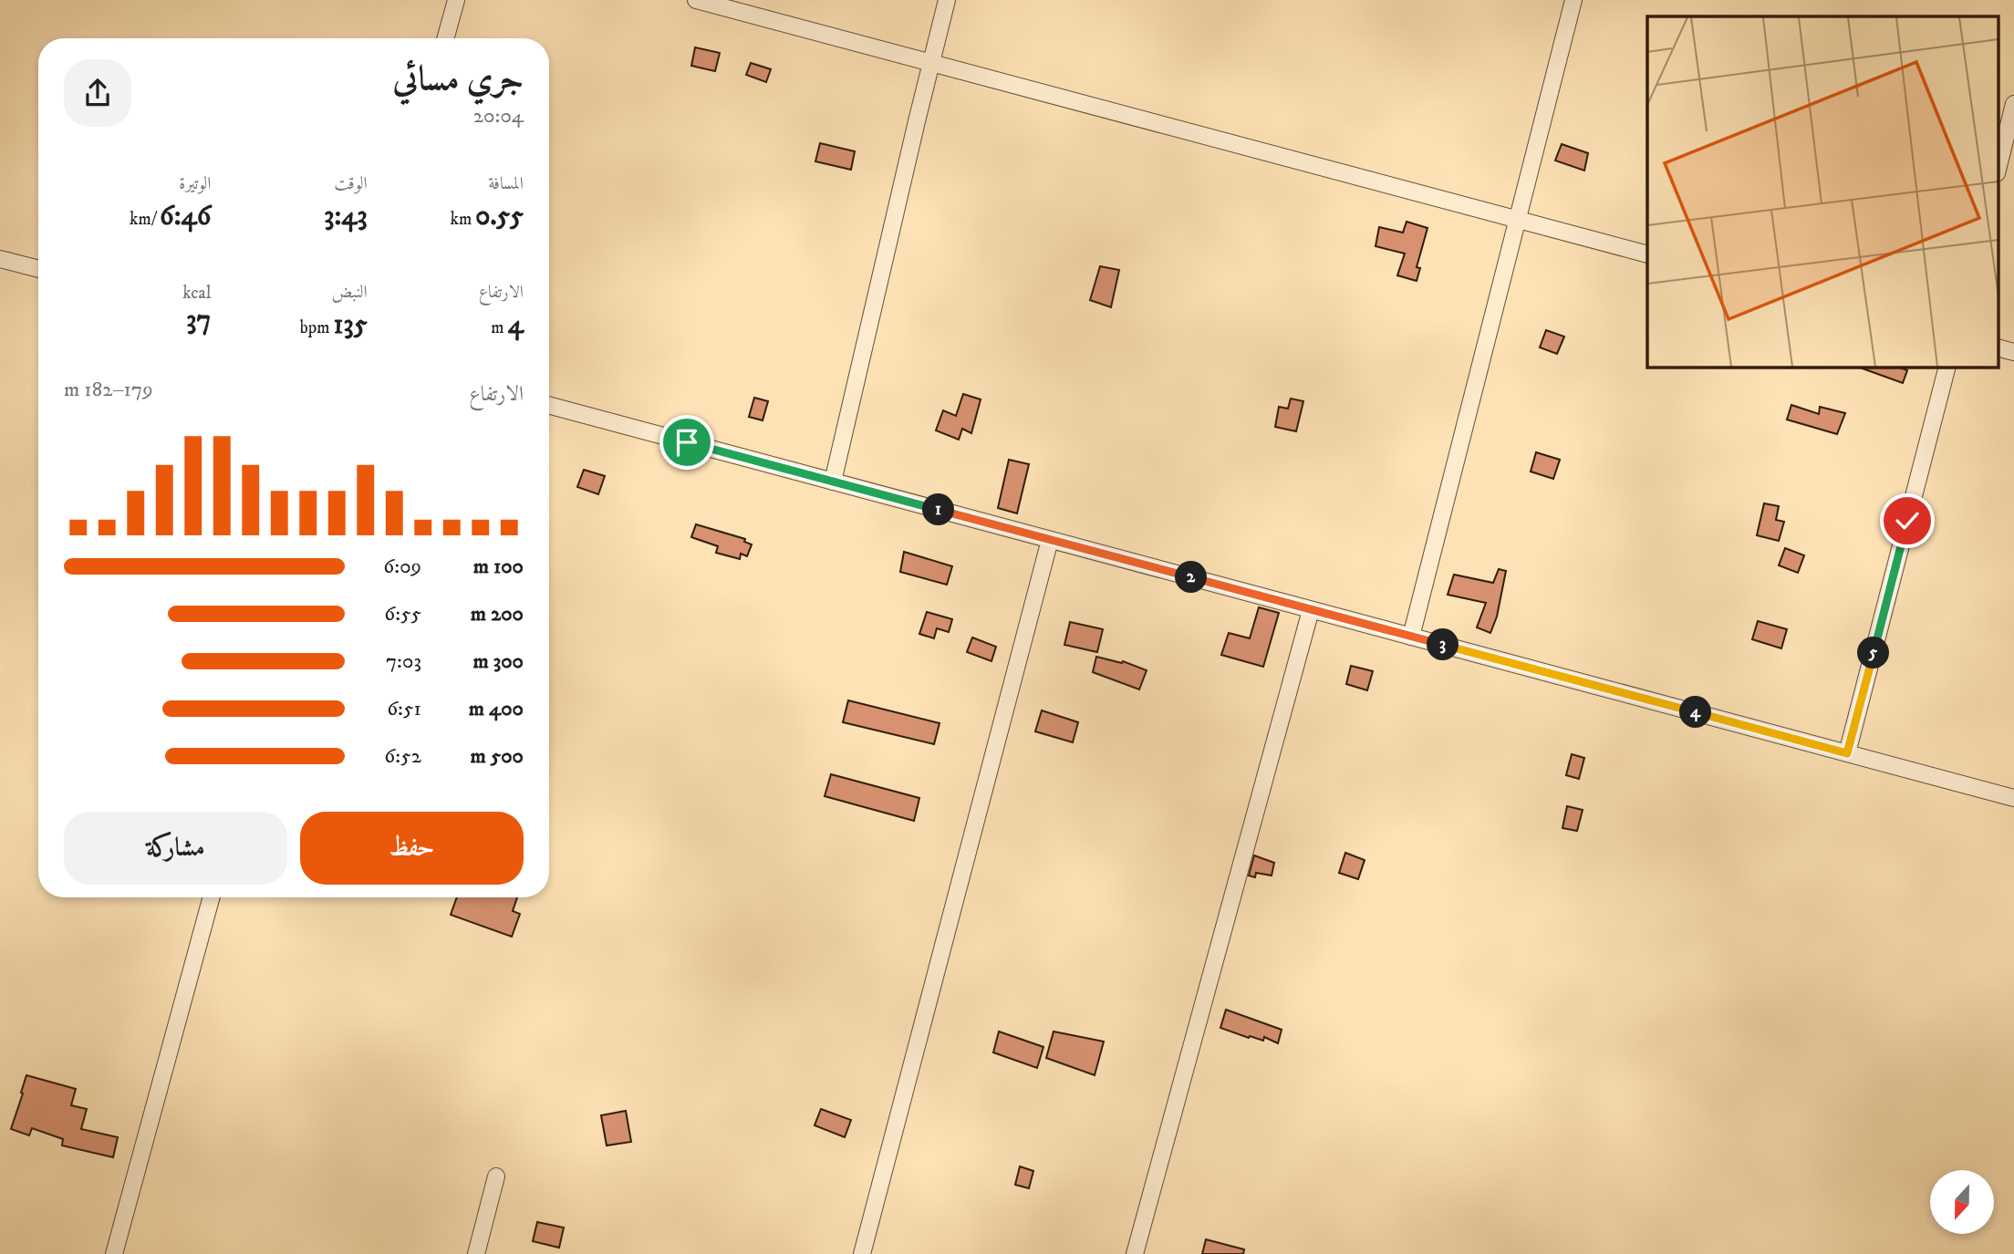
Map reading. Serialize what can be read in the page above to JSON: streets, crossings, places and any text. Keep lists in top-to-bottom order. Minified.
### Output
{"north":"bottom","page":{"heading":["جري مسائي","20:04"],"stats":[["المسافة","0.55 km"],["الوقت","3:43"],["الوتيرة","6:46 /km"],["الارتفاع","4 m"],["النبض","135 bpm"],["kcal","37"]],"chart":["الارتفاع","179–182 m"],"pins":["1","2","3","5","4"],"list":[{"name":"100 m","note":"6:09"},{"name":"200 m","note":"6:55"},{"name":"300 m","note":"7:03"},{"name":"400 m","note":"6:51"},{"name":"500 m","note":"6:52"}],"buttons":["حفظ","مشاركة"]}}
